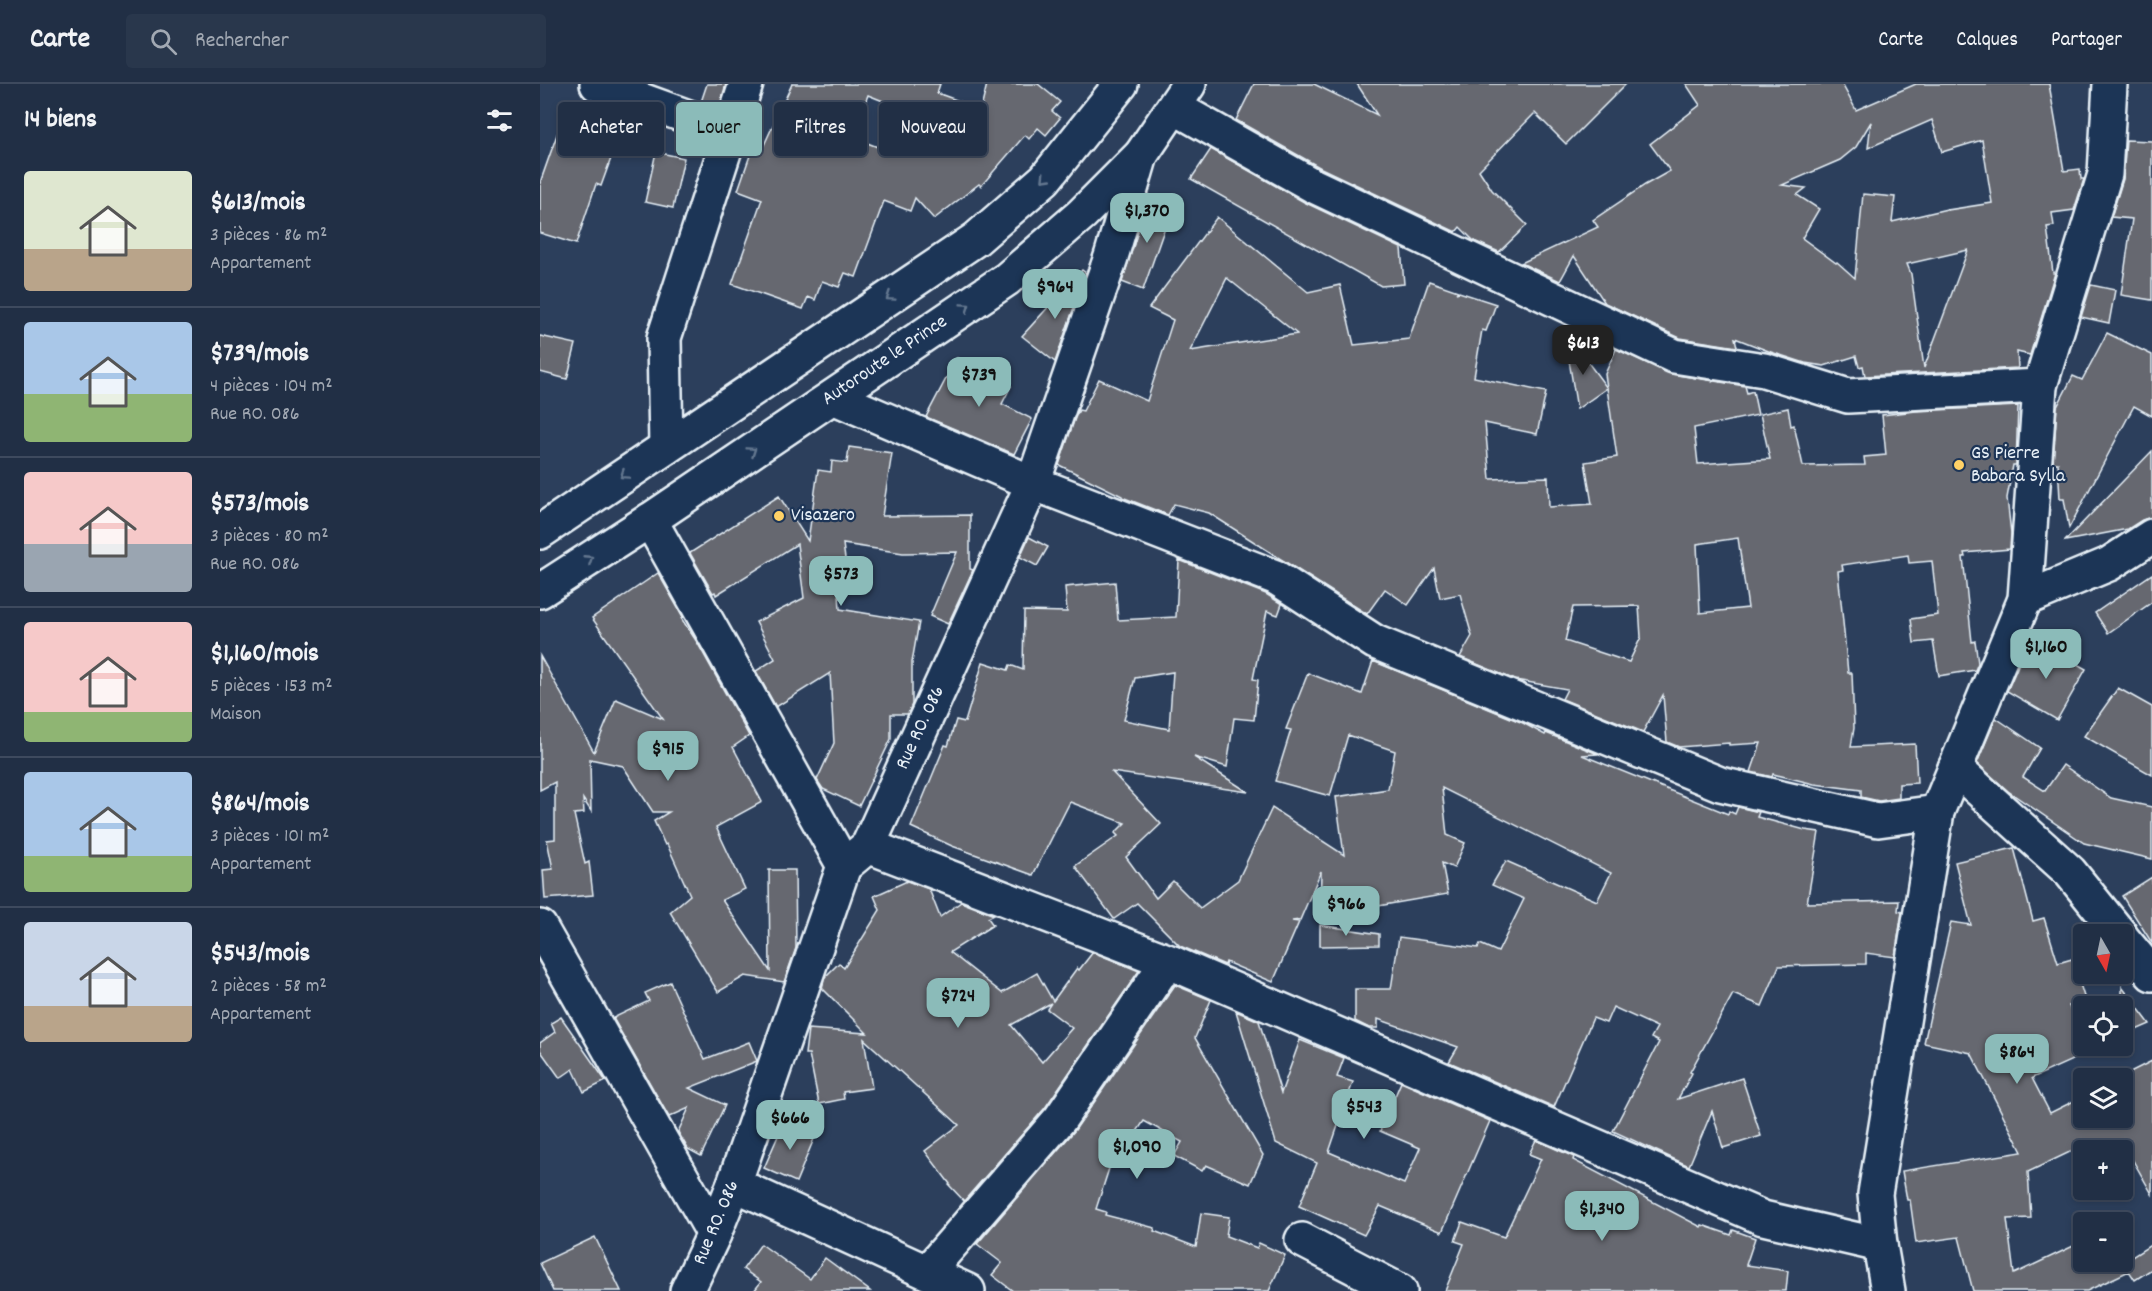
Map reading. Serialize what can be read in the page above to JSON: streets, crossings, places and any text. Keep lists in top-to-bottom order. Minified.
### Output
{"streets":{"street":["Autoroute le Prince","Rue RO. 086"]},"crossings":[["Autoroute le Prince","Rue RO. 086"]],"places":["GS Pierre Babara Sylla","Visazero"],"north":"bottom","page":{"header":"Carte","search":"Rechercher","nav":["Carte","Calques","Partager"],"heading":"14 biens","chip":["Acheter","Louer","Filtres","Nouveau"],"list":[{"name":"$613/mois","note":"3 pièces · 86 m² · Appartement"},{"name":"$739/mois","note":"4 pièces · 104 m² · Rue RO. 086"},{"name":"$573/mois","note":"3 pièces · 80 m² · Rue RO. 086"},{"name":"$1,160/mois","note":"5 pièces · 153 m² · Maison"},{"name":"$864/mois","note":"3 pièces · 101 m² · Appartement"},{"name":"$543/mois","note":"2 pièces · 58 m² · Appartement"}],"price":["$1,370","$964","$613","$739","$573","$1,160","$915","$966","$724","$864","$543","$666","$1,090","$1,340"],"map_buttons":["+","−"]}}
